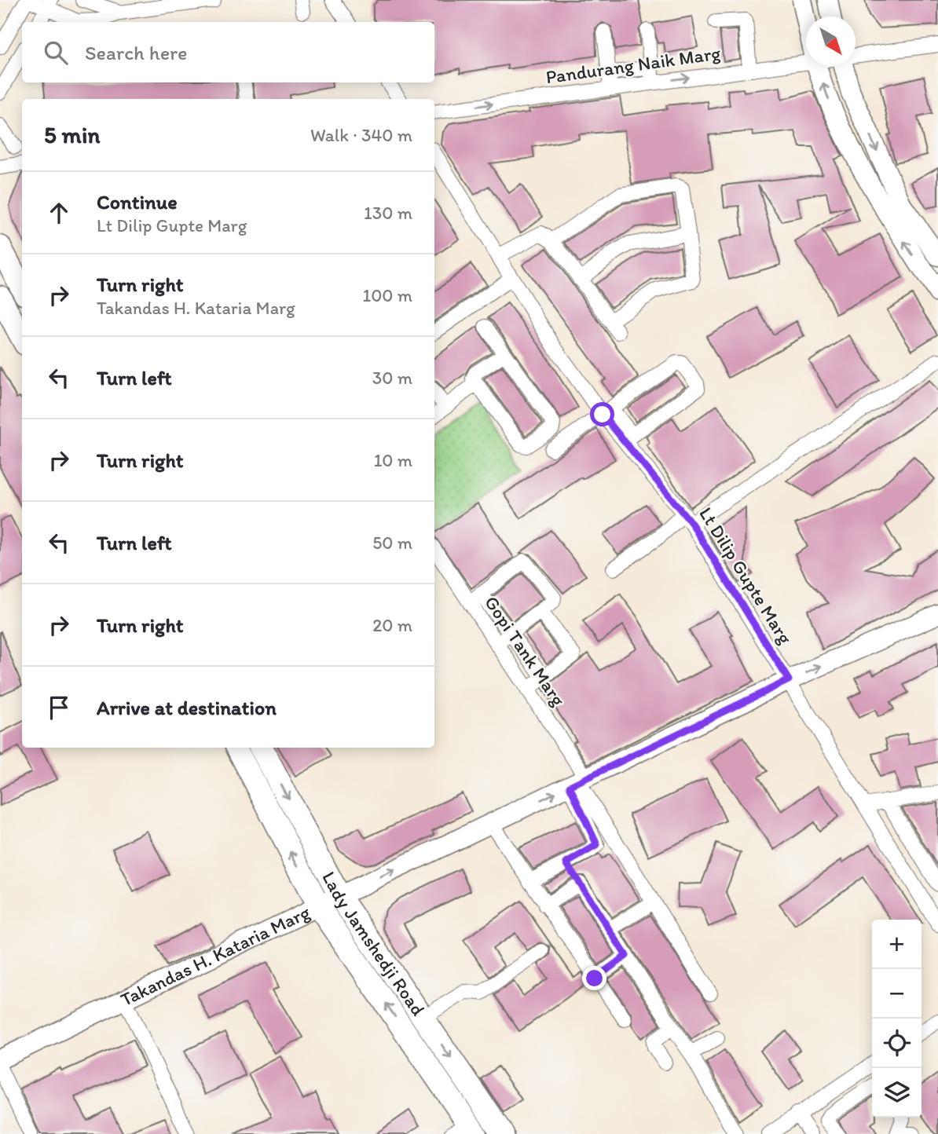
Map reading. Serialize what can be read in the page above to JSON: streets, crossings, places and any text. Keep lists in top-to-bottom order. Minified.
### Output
{"streets":{"main road":["Lady Jamshedji Road","Takandas H. Kataria Marg"],"street":["Pandurang Naik Marg","Lt Dilip Gupte Marg","Gopi Tank Marg"]},"crossings":[["Lt Dilip Gupte Marg","Takandas H. Kataria Marg"],["Gopi Tank Marg","Takandas H. Kataria Marg"],["Lady Jamshedji Road","Takandas H. Kataria Marg"]],"one_way":["Pandurang Naik Marg","Takandas H. Kataria Marg"],"north":"bottom right","page":{"search":"Search here","heading":["5 min","Walk · 340 m"],"list":[["Continue","Lt Dilip Gupte Marg","130 m"],["Turn right","Takandas H. Kataria Marg","100 m"],["Turn left","30 m"],["Turn right","10 m"],["Turn left","50 m"],["Turn right","20 m"],"Arrive at destination"],"map_buttons":["+","−"]}}
